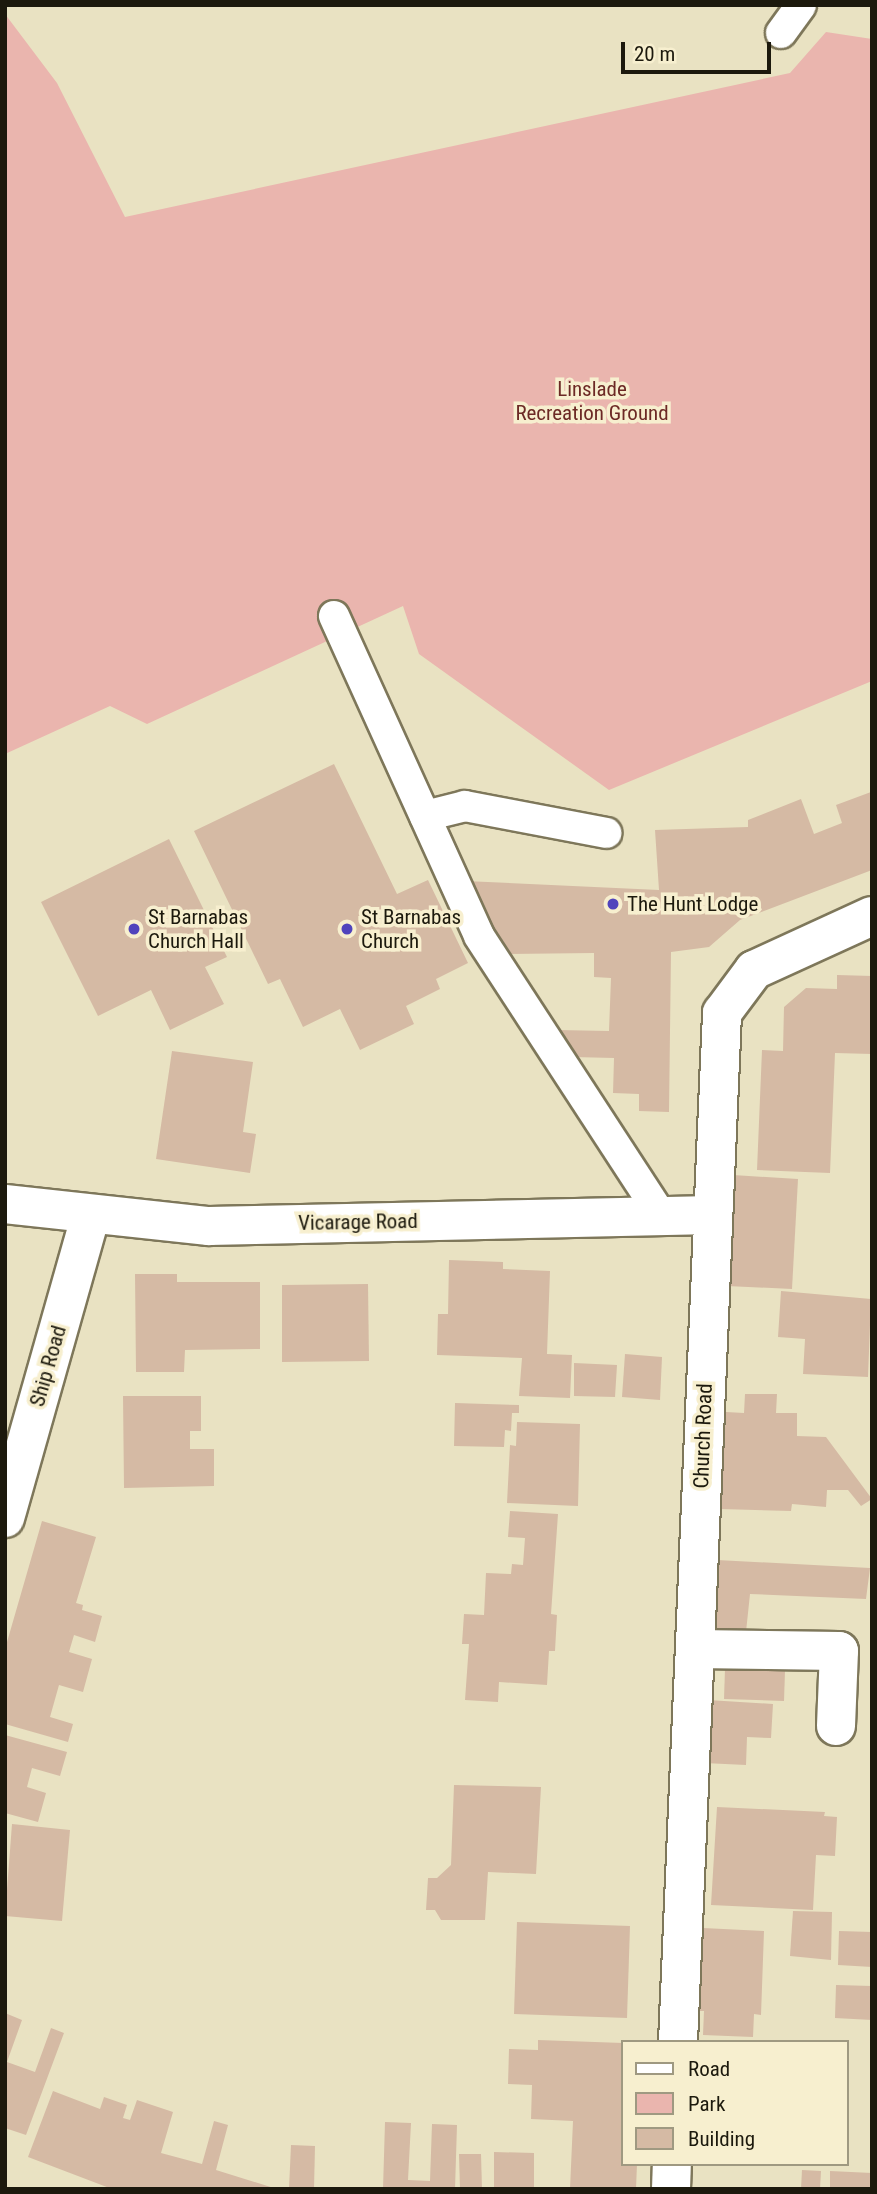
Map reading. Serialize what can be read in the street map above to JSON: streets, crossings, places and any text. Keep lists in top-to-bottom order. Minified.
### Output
{"streets":{"street":["Vicarage Road","Ship Road","Church Road"]},"crossings":[["Vicarage Road","Ship Road"],["Vicarage Road","Church Road"]],"parks":["Linslade Recreation Ground"],"places":["The Hunt Lodge","St Barnabas Church Hall","St Barnabas Church"],"legend":["Road","Park","Building"],"scale_bar":"20 m"}
